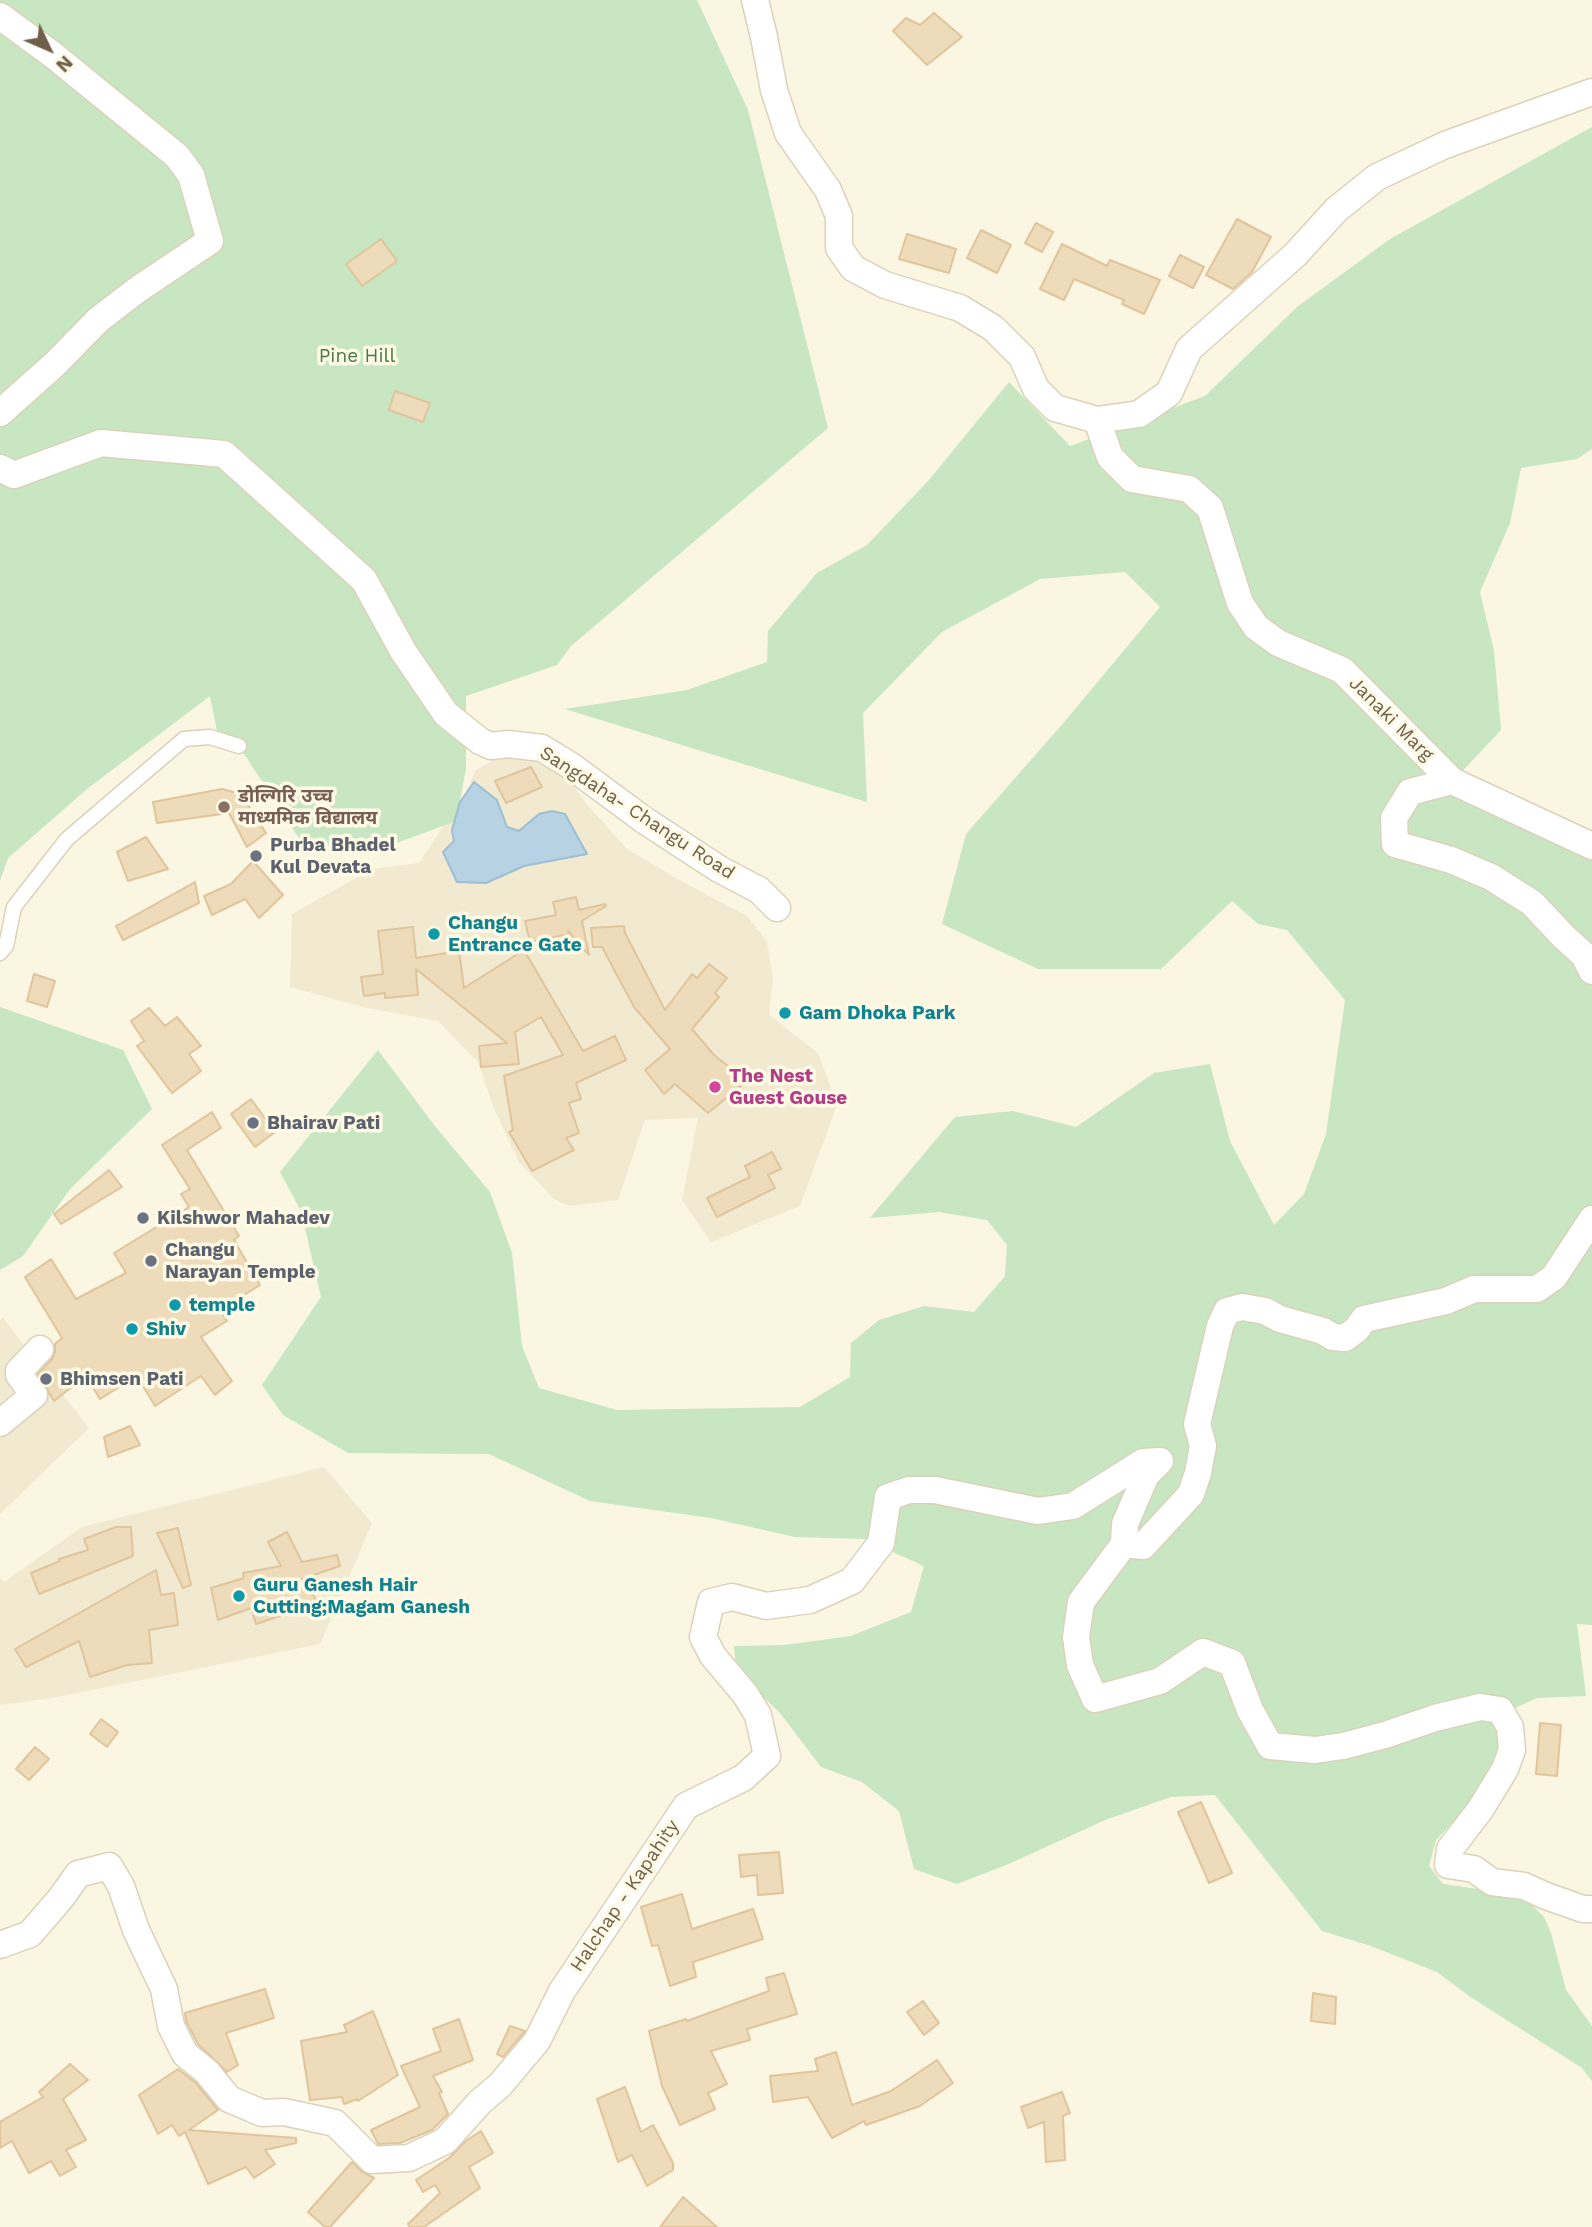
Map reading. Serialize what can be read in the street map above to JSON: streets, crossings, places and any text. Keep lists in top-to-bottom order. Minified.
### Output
{"streets":{"street":["Janaki Marg","Sangdaha- Changu Road","Halchap - Kapahity"]},"parks":["Pine Hill"],"places":["डोल्गिरि उच्च माध्यमिक विद्यालय","Purba Bhadel Kul Devata","Changu Entrance Gate","Gam Dhoka Park","The Nest Guest Gouse","Bhairav Pati","Kilshwor Mahadev","Changu Narayan Temple","temple","Shiv","Bhimsen Pati","Guru Ganesh Hair Cutting;Magam Ganesh"],"north":"bottom right"}
